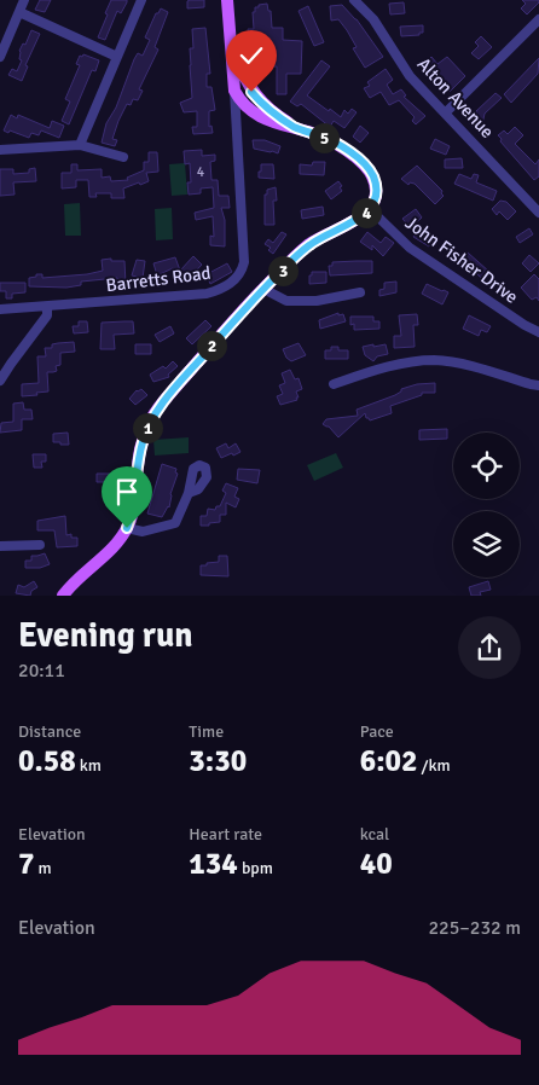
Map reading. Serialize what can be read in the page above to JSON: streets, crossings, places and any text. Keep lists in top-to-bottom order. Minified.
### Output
{"streets":{"street":["Alton Avenue","John Fisher Drive","Barretts Road"]},"house_numbers":["4"],"page":{"pins":["5","4","3","2","1"],"heading":["Evening run","20:11"],"stats":[["Distance","0.58 km"],["Time","3:30"],["Pace","6:02 /km"],["Elevation","7 m"],["Heart rate","134 bpm"],["kcal","40"]],"chart":["Elevation","225–232 m"]}}
